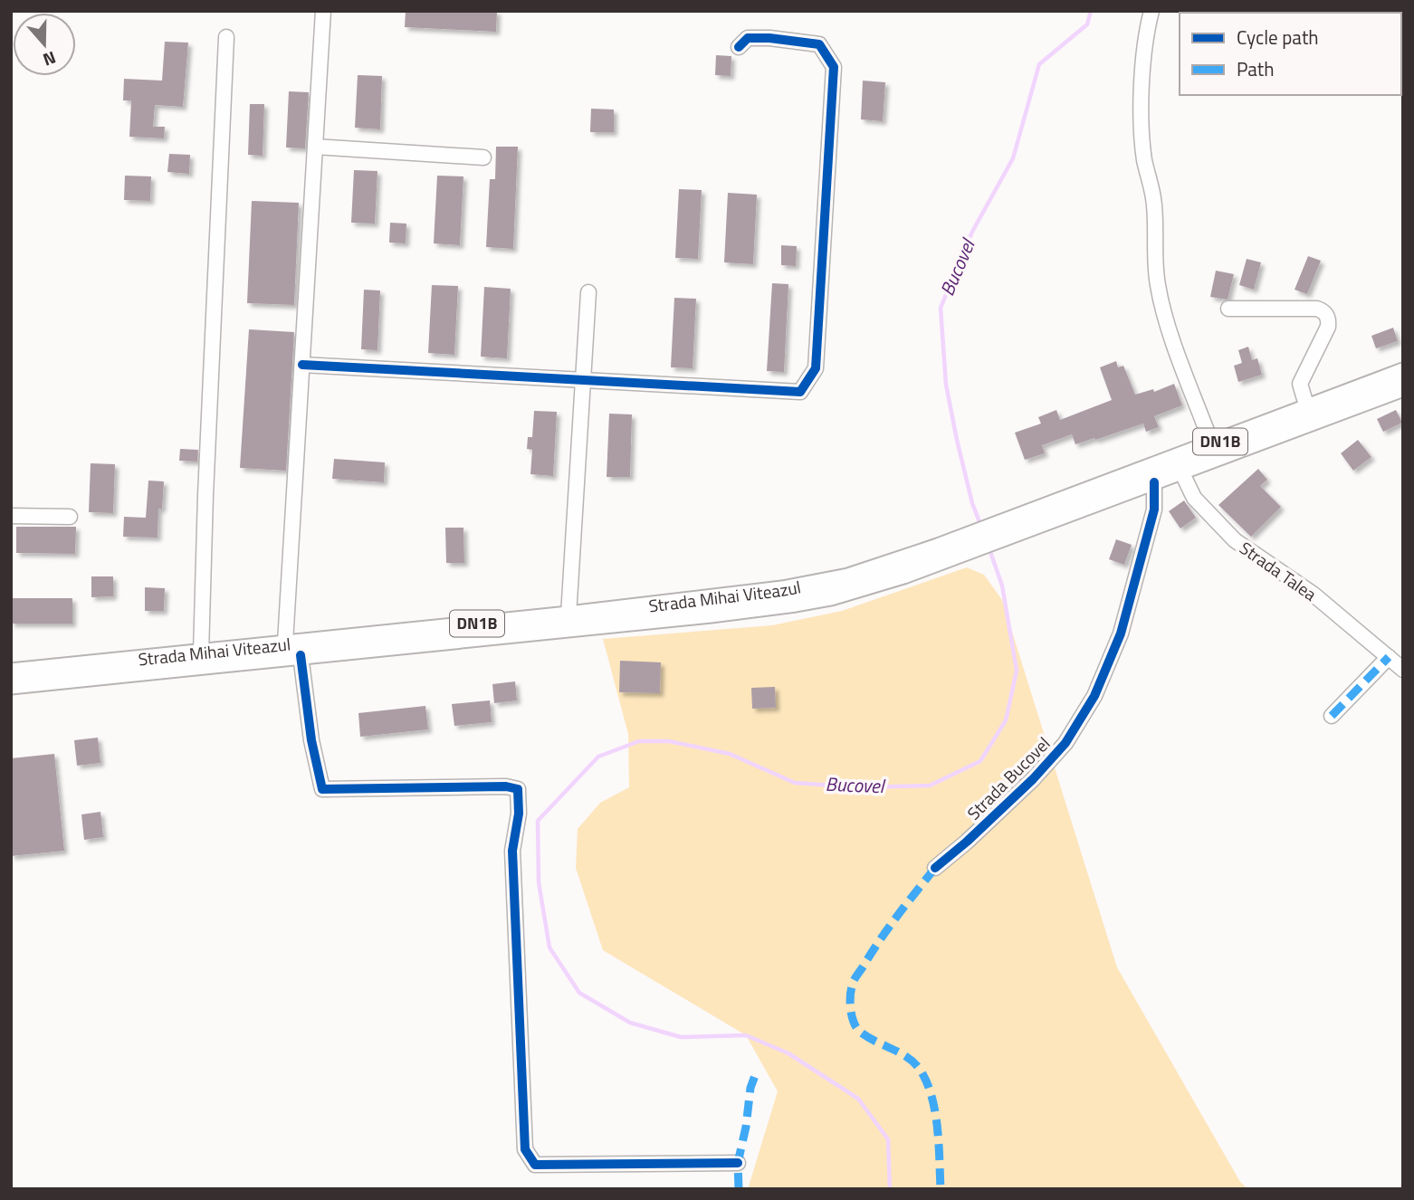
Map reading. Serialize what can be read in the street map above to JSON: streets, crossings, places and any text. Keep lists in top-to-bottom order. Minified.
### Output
{"streets":{"main road":["DN1B","Strada Mihai Viteazul"],"street":["Strada Talea","Strada Bucovel"]},"crossings":[["Strada Talea","Strada Mihai Viteazul"],["Strada Mihai Viteazul","Strada Bucovel"]],"water":["Bucovel"],"legend":["Cycle path","Path"],"north":"bottom"}
